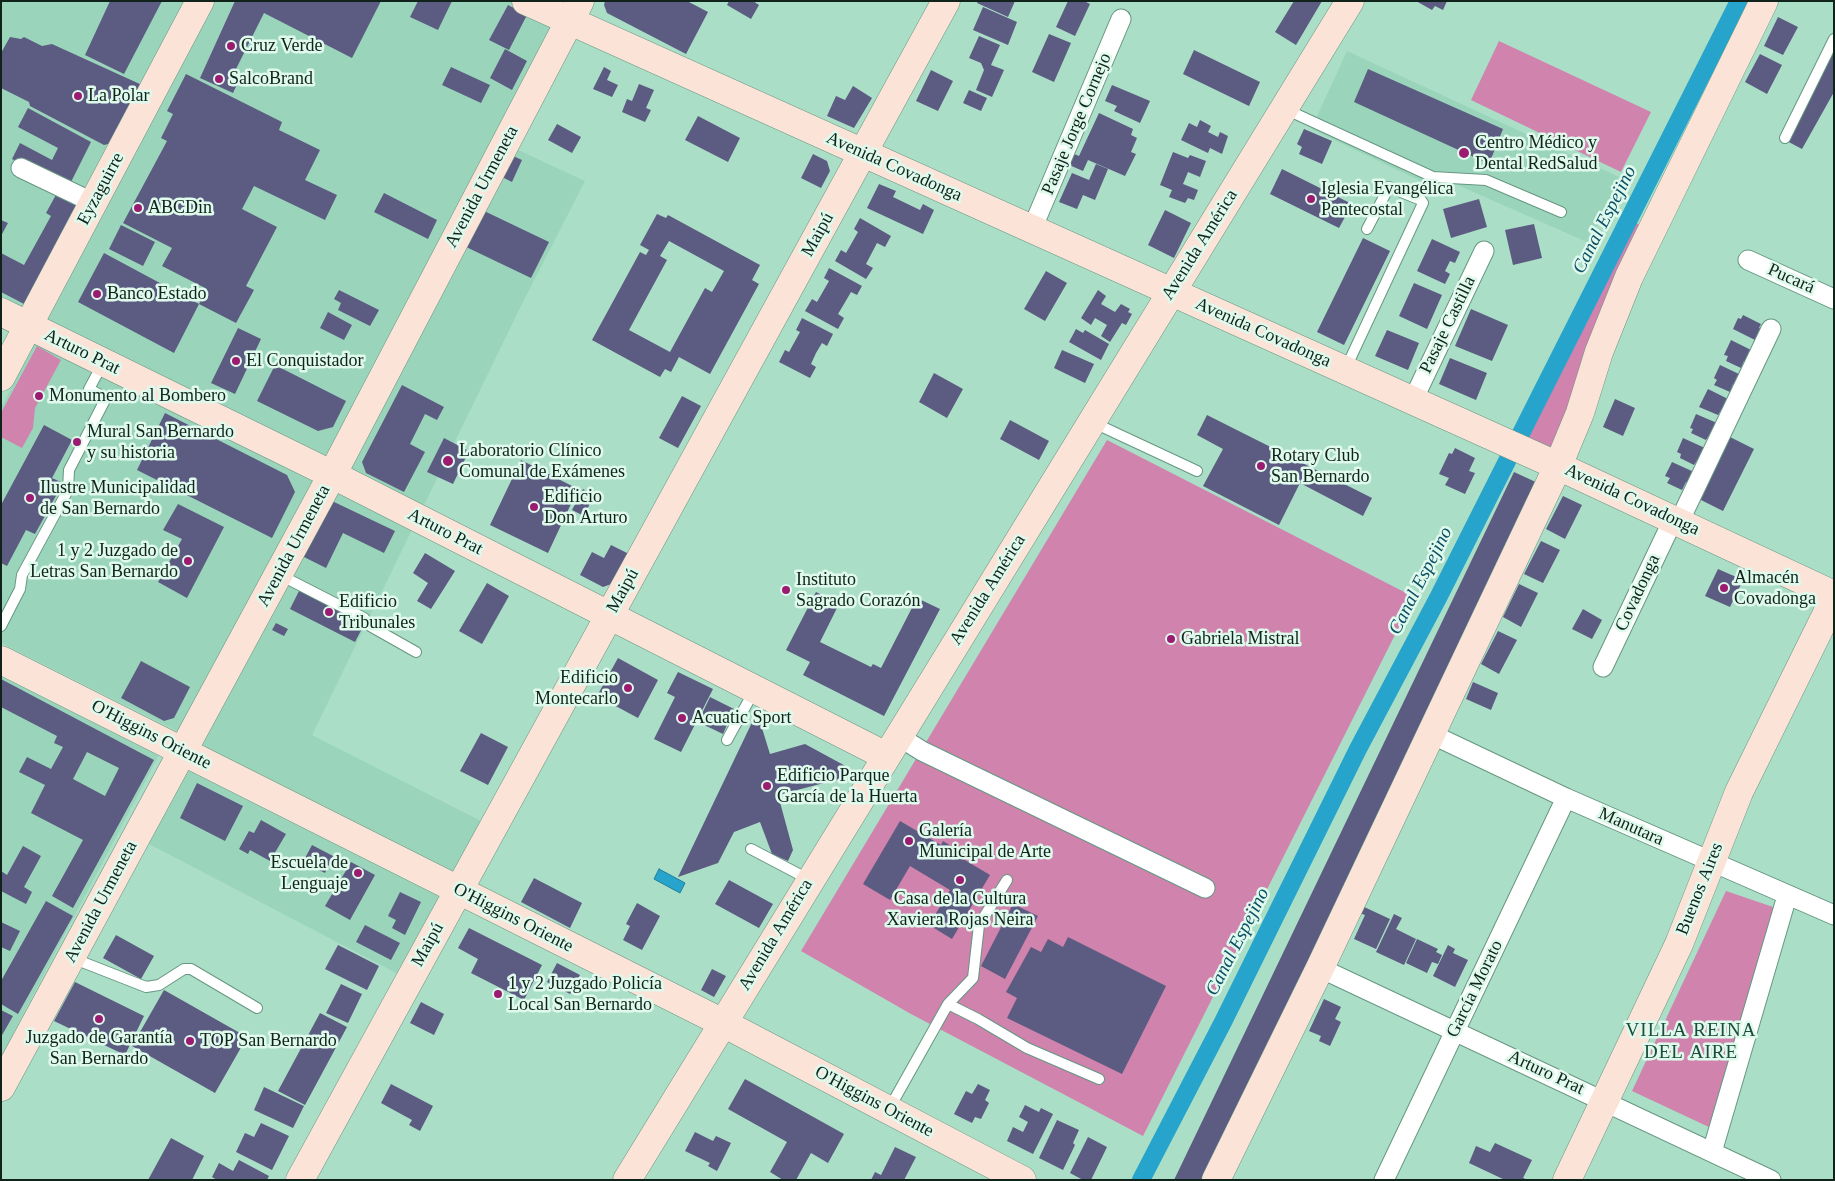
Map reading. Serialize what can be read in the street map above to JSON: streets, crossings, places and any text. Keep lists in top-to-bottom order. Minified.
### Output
{"streets":{"street":["Pasaje Jorge Cornejo","Avenida Covadonga","Avenida Urmeneta","Eyzaguirre","Maipú","Avenida América","Pucará","Pasaje Castilla","Arturo Prat","Covadonga","O'Higgins Oriente","Manutara","Buenos Aires","García Morato"]},"crossings":[["Pasaje Jorge Cornejo","Avenida Covadonga"],["Avenida Covadonga","Avenida Urmeneta"],["Avenida Covadonga","Maipú"],["Avenida Covadonga","Avenida América"],["Avenida Covadonga","Pasaje Castilla"],["Avenida Covadonga","Covadonga"],["Avenida Urmeneta","Arturo Prat"],["Avenida Urmeneta","O'Higgins Oriente"],["Eyzaguirre","Arturo Prat"],["Maipú","Arturo Prat"],["Maipú","O'Higgins Oriente"],["Avenida América","Arturo Prat"],["Avenida América","O'Higgins Oriente"],["Arturo Prat","Buenos Aires"],["Arturo Prat","García Morato"],["Manutara","Buenos Aires"],["Manutara","García Morato"]],"districts":["VILLA REINA DEL AIRE"],"water":["Canal Espejino"],"places":["Cruz Verde","SalcoBrand","La Polar","Centro Médico y Dental RedSalud","Iglesia Evangélica Pentecostal","ABCDin","Banco Estado","El Conquistador","Monumento al Bombero","Mural San Bernardo y su historia","Laboratorio Clínico Comunal de Exámenes","Rotary Club San Bernardo","Ilustre Municipalidad de San Bernardo","Edificio Don Arturo","1 y 2 Juzgado de Letras San Bernardo","Almacén Covadonga","Instituto Sagrado Corazón","Edificio Tribunales","Gabriela Mistral","Edificio Montecarlo","Acuatic Sport","Edificio Parque García de la Huerta","Galería Municipal de Arte","Escuela de Lenguaje","Casa de la Cultura Xaviera Rojas Neira","1 y 2 Juzgado Policía Local San Bernardo","Juzgado de Garantía San Bernardo","TOP San Bernardo"]}
